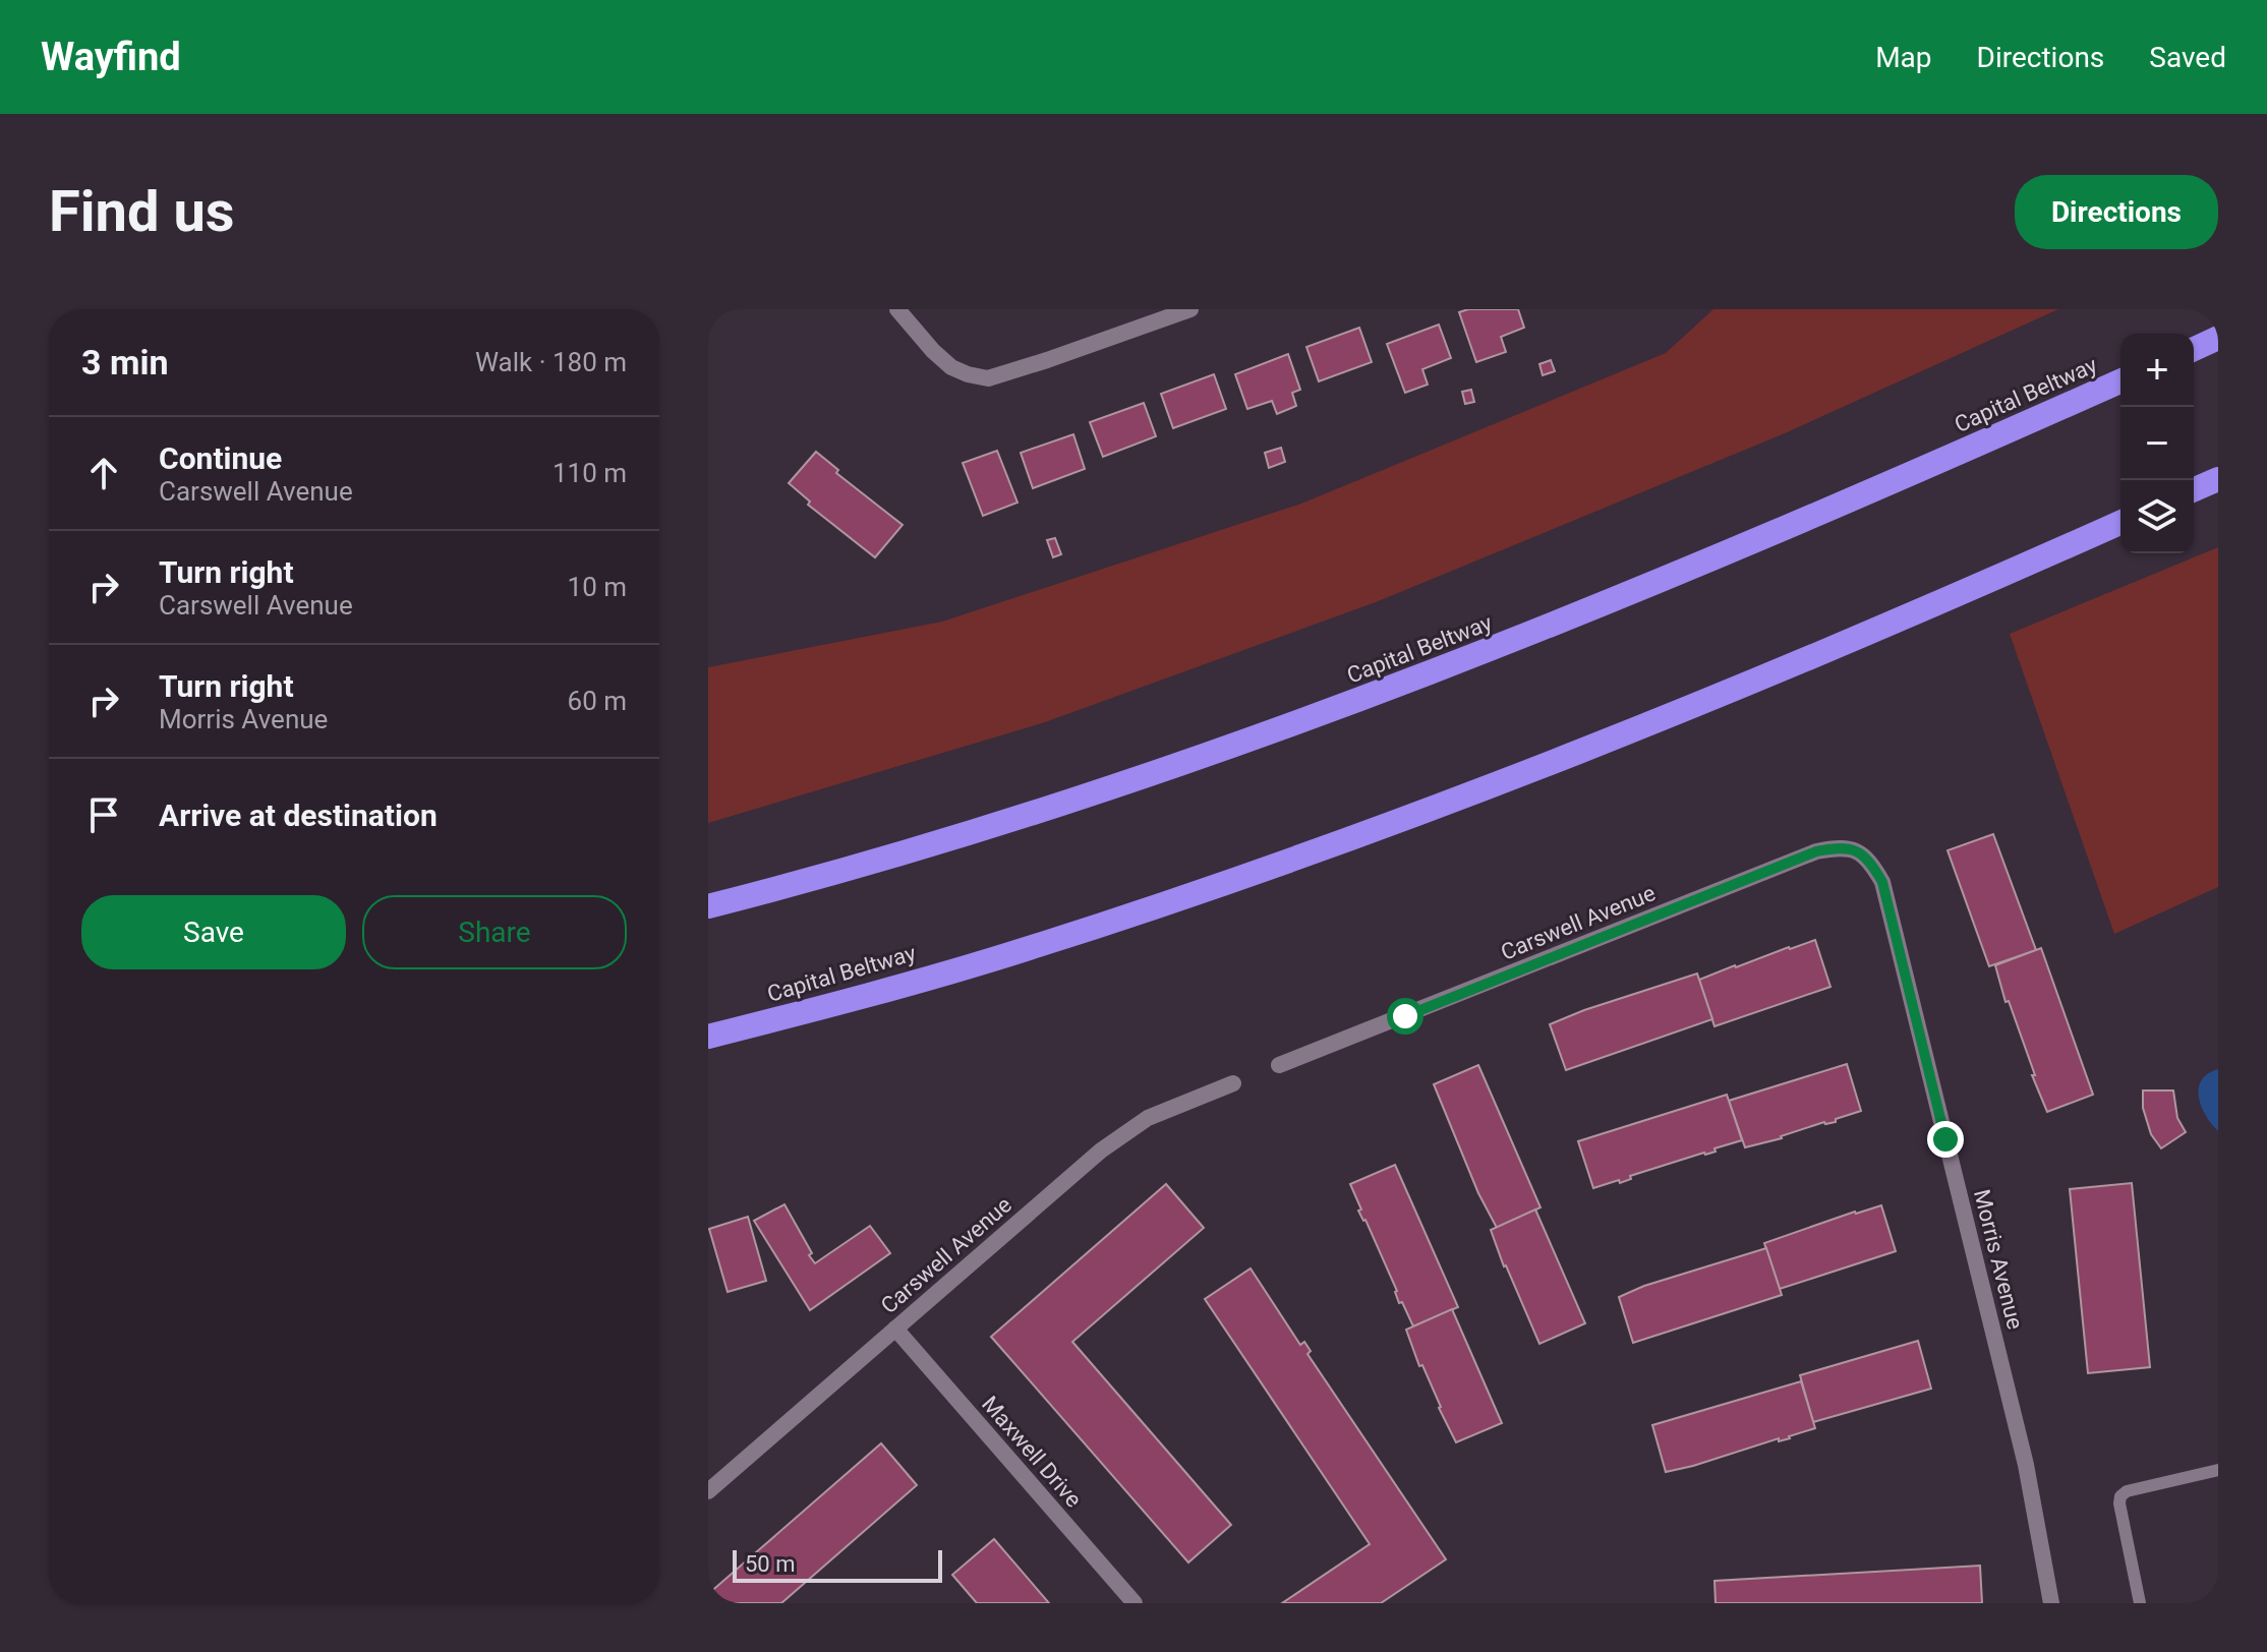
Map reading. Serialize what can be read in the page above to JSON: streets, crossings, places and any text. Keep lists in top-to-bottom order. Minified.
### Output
{"streets":{"highway":["Capital Beltway"],"street":["Carswell Avenue","Morris Avenue","Maxwell Drive"]},"crossings":[["Carswell Avenue","Morris Avenue"],["Carswell Avenue","Maxwell Drive"]],"scale_bar":"50 m","page":{"header":"Wayfind","nav":["Map","Directions","Saved"],"buttons":["Directions",["Save","Share"]],"title":"Find us","heading":["3 min","Walk · 180 m"],"map_buttons":["+","−"],"list":[["Continue","Carswell Avenue","110 m"],["Turn right","Carswell Avenue","10 m"],["Turn right","Morris Avenue","60 m"],"Arrive at destination"],"scale":"50 m"}}
